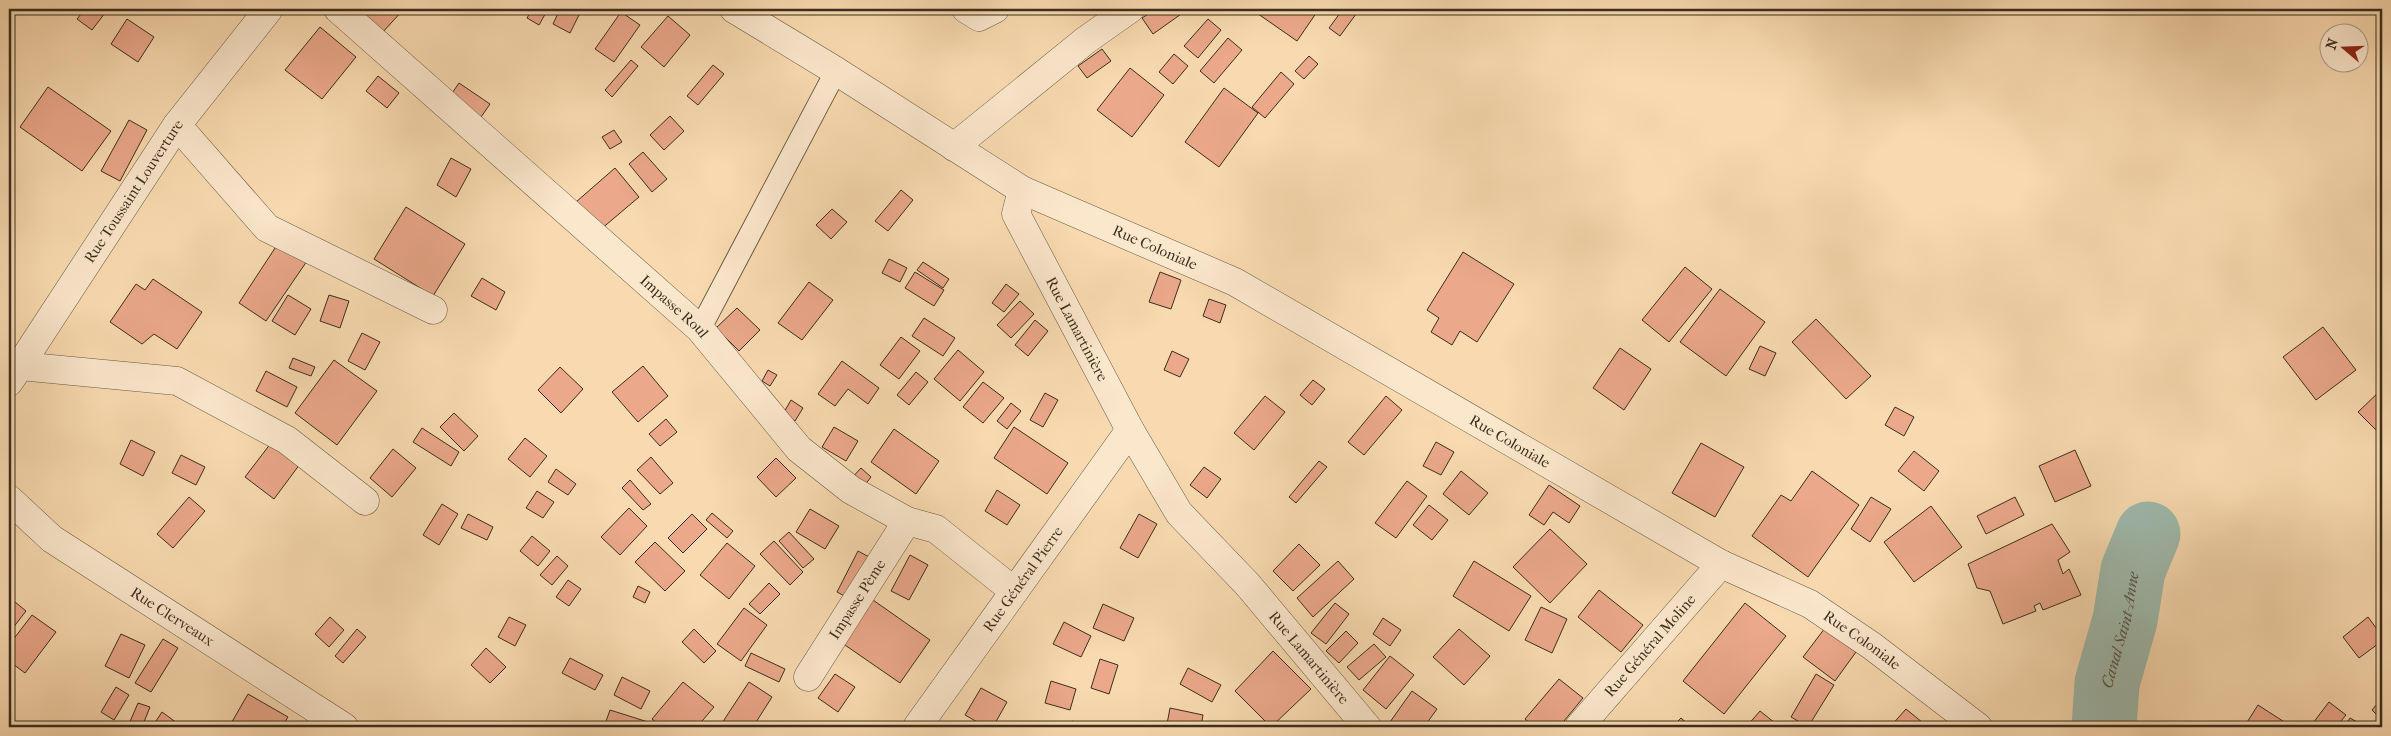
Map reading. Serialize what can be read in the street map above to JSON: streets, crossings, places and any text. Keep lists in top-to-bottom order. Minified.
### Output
{"streets":{"street":["Rue Toussaint Louverture","Rue Coloniale","Impasse Roul","Rue Lamartinière","Rue Général Pierre","Impasse Pème","Rue Clerveaux","Rue Général Moline"]},"crossings":[["Rue Coloniale","Rue Lamartinière"],["Rue Coloniale","Rue Général Moline"],["Impasse Roul","Rue Général Pierre"],["Impasse Roul","Impasse Pème"],["Rue Lamartinière","Rue Général Pierre"]],"water":["Canal Saint-Anne"],"north":"left"}
